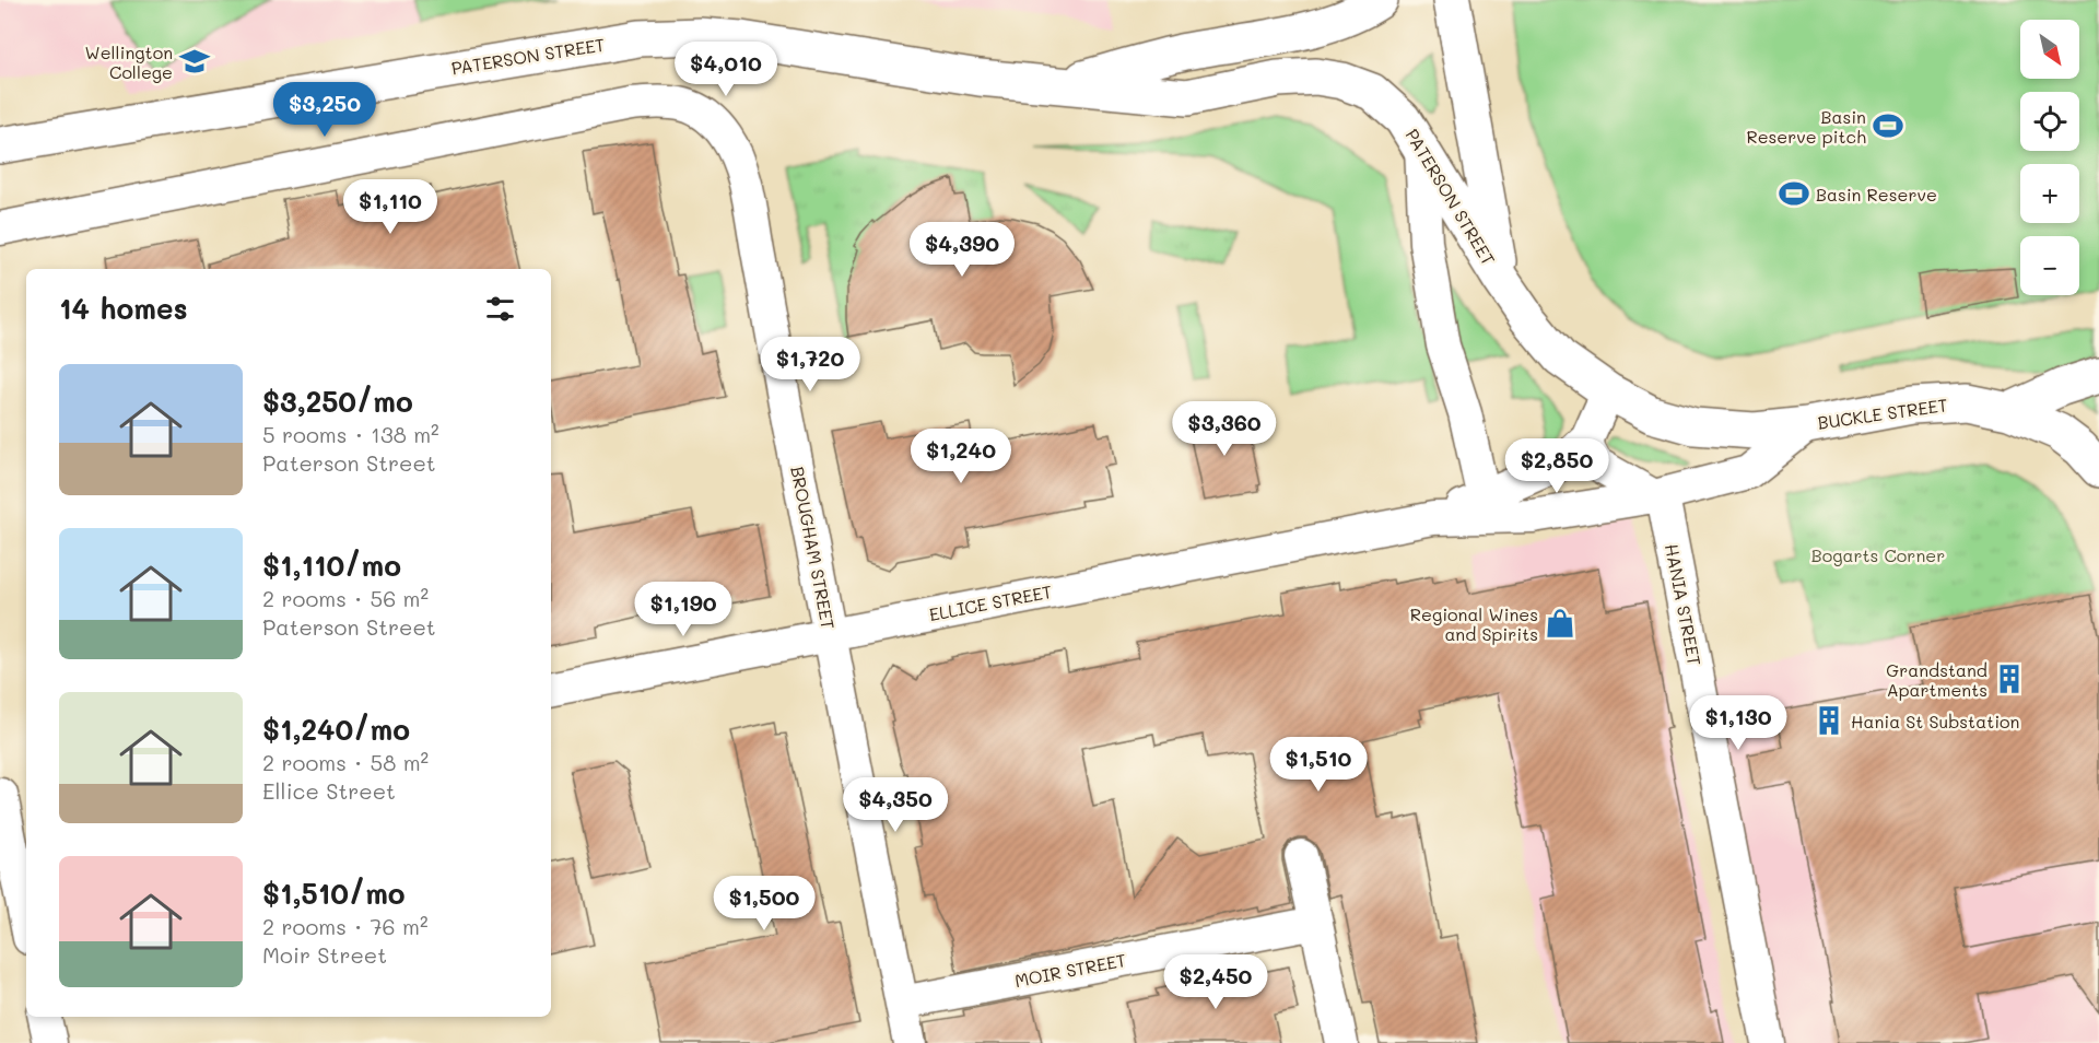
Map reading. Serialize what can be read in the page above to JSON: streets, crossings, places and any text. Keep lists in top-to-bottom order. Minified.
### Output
{"streets":{"highway":["PATERSON STREET","BUCKLE STREET"],"street":["BROUGHAM STREET","ELLICE STREET","HANIA STREET","MOIR STREET"]},"crossings":[["PATERSON STREET","BUCKLE STREET"],["PATERSON STREET","ELLICE STREET"],["BUCKLE STREET","ELLICE STREET"],["BROUGHAM STREET","ELLICE STREET"],["BROUGHAM STREET","MOIR STREET"],["ELLICE STREET","HANIA STREET"]],"parks":["Bogarts Corner"],"places":{"school or university":["Wellington College"],"sports":["Basin Reserve pitch","Basin Reserve"],"shop":["Regional Wines and Spirits"],"building":["Grandstand Apartments","Hania St Substation"]},"north":"bottom right","page":{"map_buttons":["+","−"],"price":["$4,010","$3,250","$1,110","$4,390","$1,720","$3,360","$1,240","$2,850","$1,190","$1,130","$1,510","$4,350","$1,500","$2,450"],"heading":"14 homes","list":[{"name":"$3,250/mo","note":"5 rooms · 138 m² · Paterson Street"},{"name":"$1,110/mo","note":"2 rooms · 56 m² · Paterson Street"},{"name":"$1,240/mo","note":"2 rooms · 58 m² · Ellice Street"},{"name":"$1,510/mo","note":"2 rooms · 76 m² · Moir Street"}]}}
